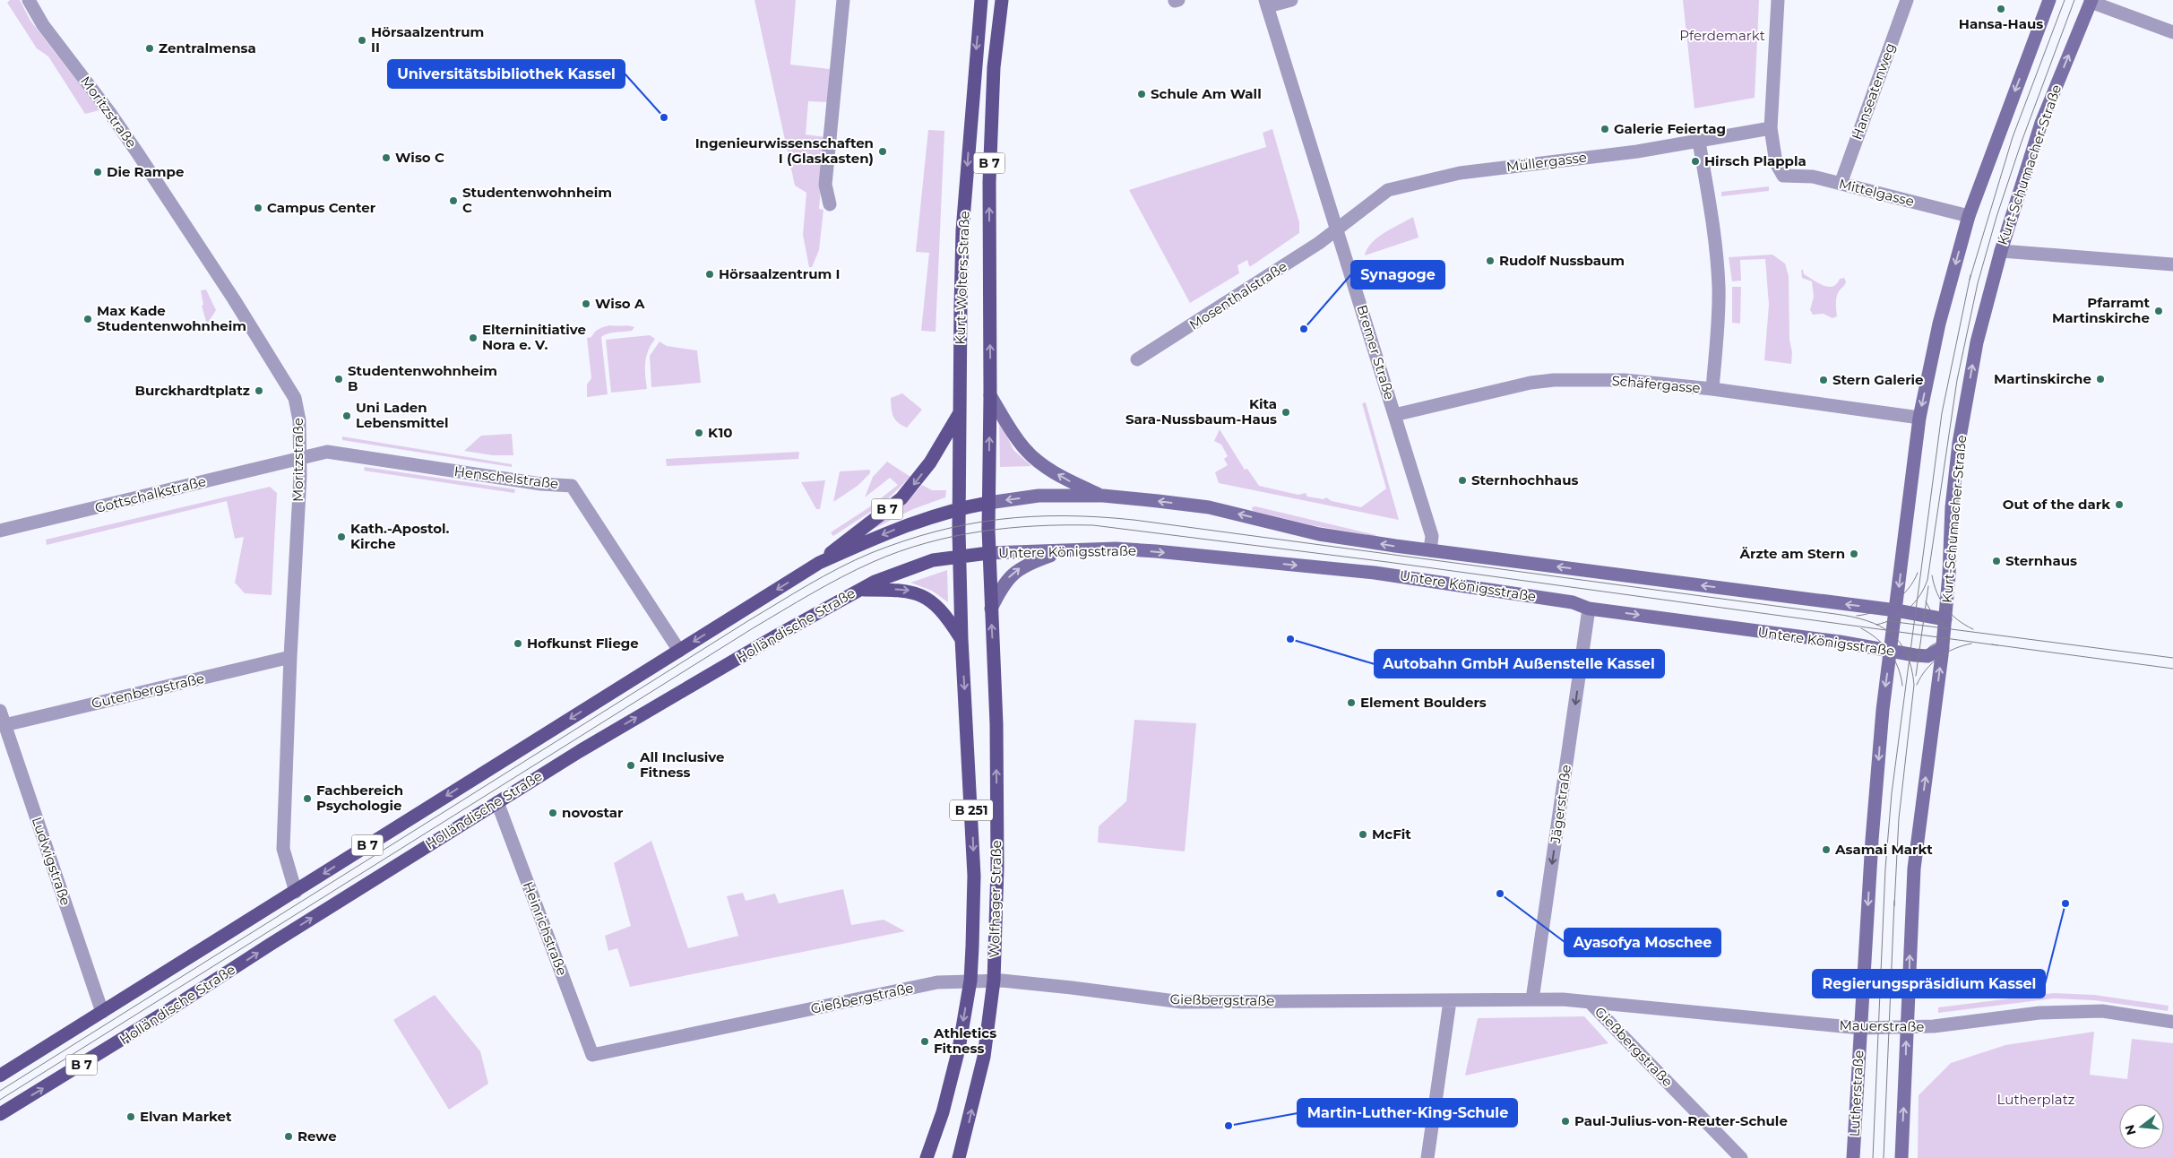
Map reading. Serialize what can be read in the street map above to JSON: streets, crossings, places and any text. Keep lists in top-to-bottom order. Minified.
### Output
{"streets":{"main road":["B 7","Kurt-Schumacher-Straße","Kurt-Wolters-Straße","Untere Königsstraße","Holländische Straße","B 251","Wolfhager Straße","Lutherstraße"],"street":["Hanseatenweg","Moritzstraße","Müllergasse","Mittelgasse","Mosenthalstraße","Bremer Straße","Schäfergasse","Henschelstraße","Gottschalkstraße","Gutenbergstraße","Jägerstraße","Ludwigstraße","Heinrichstraße","Gießbergstraße","Mauerstraße"]},"crossings":[["Hanseatenweg","Mittelgasse"],["Moritzstraße","B 7"],["Moritzstraße","Henschelstraße"],["Moritzstraße","Gottschalkstraße"],["Moritzstraße","Gutenbergstraße"],["Müllergasse","Mittelgasse"],["Müllergasse","Mosenthalstraße"],["Müllergasse","Bremer Straße"],["B 7","Kurt-Wolters-Straße"],["B 7","Henschelstraße"],["B 7","Ludwigstraße"],["Kurt-Schumacher-Straße","Untere Königsstraße"],["Kurt-Schumacher-Straße","Mauerstraße"],["Kurt-Wolters-Straße","Holländische Straße"],["Kurt-Wolters-Straße","Wolfhager Straße"],["Mosenthalstraße","Bremer Straße"],["Bremer Straße","Schäfergasse"],["Henschelstraße","Gottschalkstraße"],["Untere Königsstraße","Holländische Straße"],["Untere Königsstraße","Jägerstraße"],["Untere Königsstraße","Wolfhager Straße"],["Holländische Straße","Wolfhager Straße"],["Holländische Straße","Heinrichstraße"],["Gutenbergstraße","Ludwigstraße"],["Jägerstraße","Gießbergstraße"],["Wolfhager Straße","Gießbergstraße"],["Heinrichstraße","Gießbergstraße"],["Gießbergstraße","Mauerstraße"],["Mauerstraße","Lutherstraße"]],"one_way":["Jägerstraße"],"parks":["Pferdemarkt","Lutherplatz"],"places":["Hansa-Haus","Hörsaalzentrum II","Zentralmensa","Schule Am Wall","Universitätsbibliothek Kassel","Galerie Feiertag","Ingenieurwissenschaften I (Glaskasten)","Wiso C","Hirsch Plappla","Die Rampe","Studentenwohnheim C","Campus Center","Rudolf Nussbaum","Hörsaalzentrum I","Wiso A","Pfarramt Martinskirche","Max Kade Studentenwohnheim","Synagoge","Elterninitiative Nora e. V.","Studentenwohnheim B","Martinskirche","Stern Galerie","Burckhardtplatz","Kita Sara-Nussbaum-Haus","Uni Laden Lebensmittel","K10","Sternhochhaus","Out of the dark","Kath.-Apostol. Kirche","Ärzte am Stern","Sternhaus","Autobahn GmbH Außenstelle Kassel","Hofkunst Fliege","Element Boulders","All Inclusive Fitness","Fachbereich Psychologie","novostar","McFit","Asamai Markt","Ayasofya Moschee","Regierungspräsidium Kassel","Athletics Fitness","Elvan Market","Paul-Julius-von-Reuter-Schule","Martin-Luther-King-Schule","Rewe"],"north":"left"}
